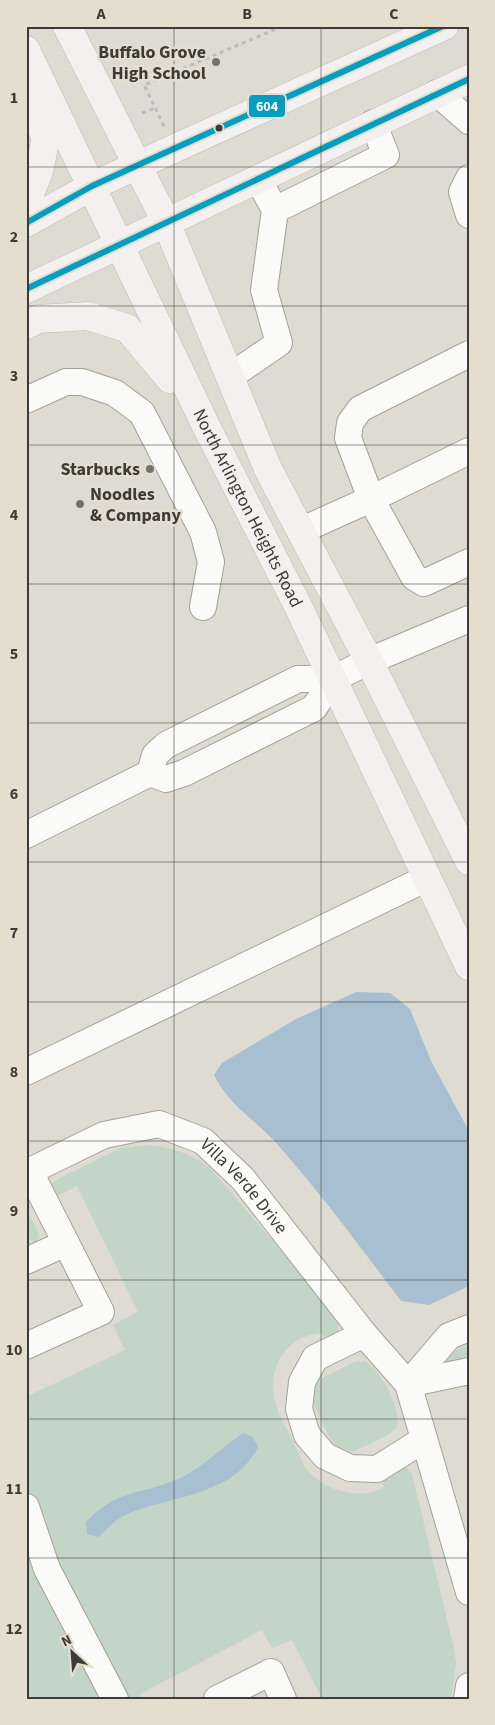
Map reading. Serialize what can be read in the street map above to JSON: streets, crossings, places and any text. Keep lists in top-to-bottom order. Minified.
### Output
{"streets":{"main road":["North Arlington Heights Road"],"street":["Villa Verde Drive"]},"places":["Buffalo Grove High School","Starbucks","Noodles & Company"],"lines":["transit line 604"],"north":"top left","grid":{"columns":["A","B","C"],"rows":["1","2","3","4","5","6","7","8","9","10","11","12"]}}
